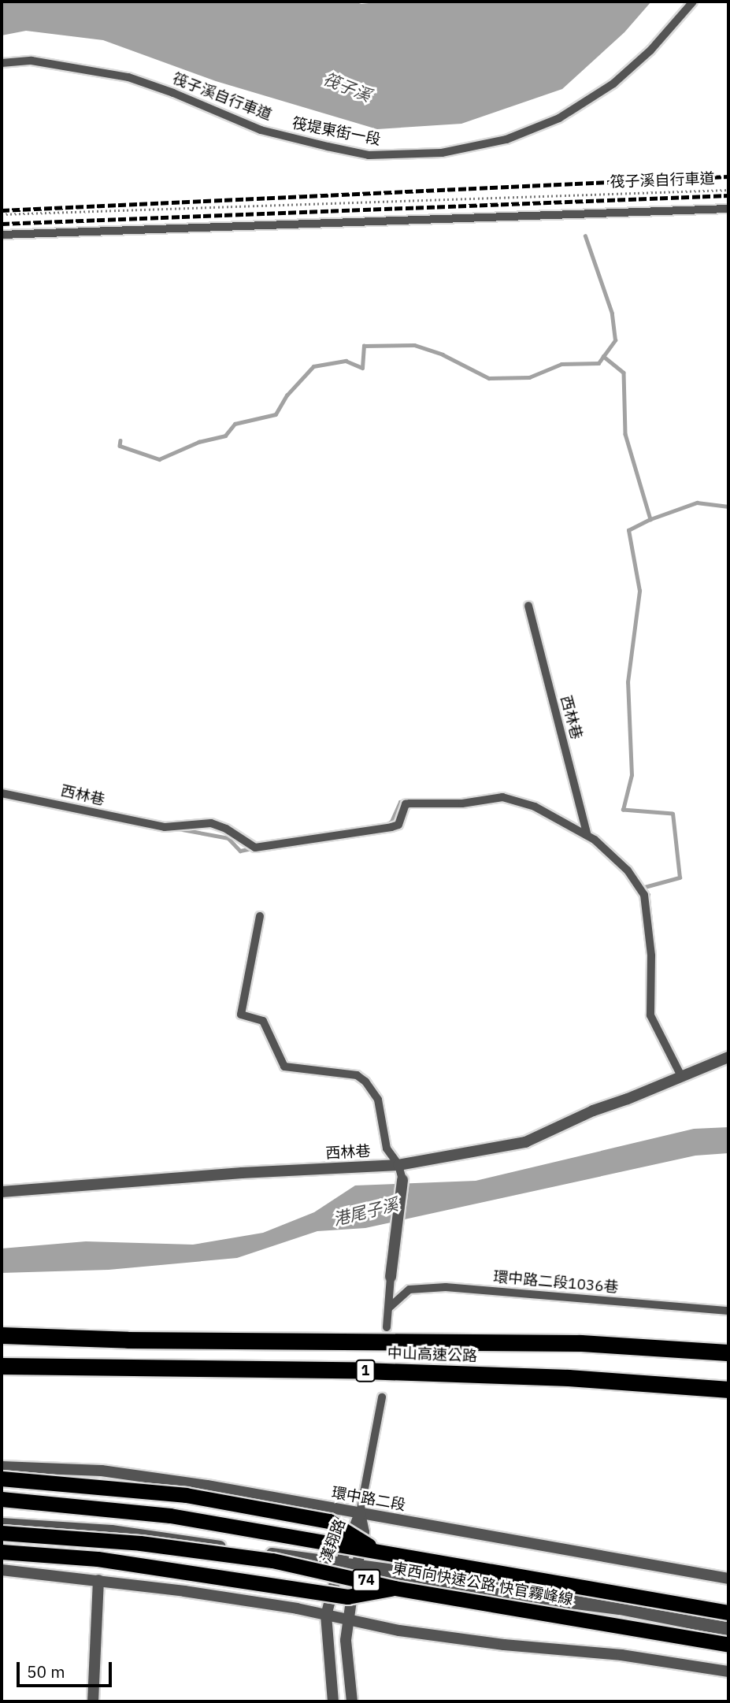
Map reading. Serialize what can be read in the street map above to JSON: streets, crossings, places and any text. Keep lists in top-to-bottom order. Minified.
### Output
{"streets":{"highway":["中山高速公路","1","74","東西向快速公路 快官霧峰線"],"street":["西林巷","環中路二段","漢翔路"],"lane":["筏堤東街一段","環中路二段1036巷"],"path":["筏子溪自行車道"]},"crossings":[["環中路二段","漢翔路"]],"water":["筏子溪","港尾子溪"],"scale_bar":"50 m"}
